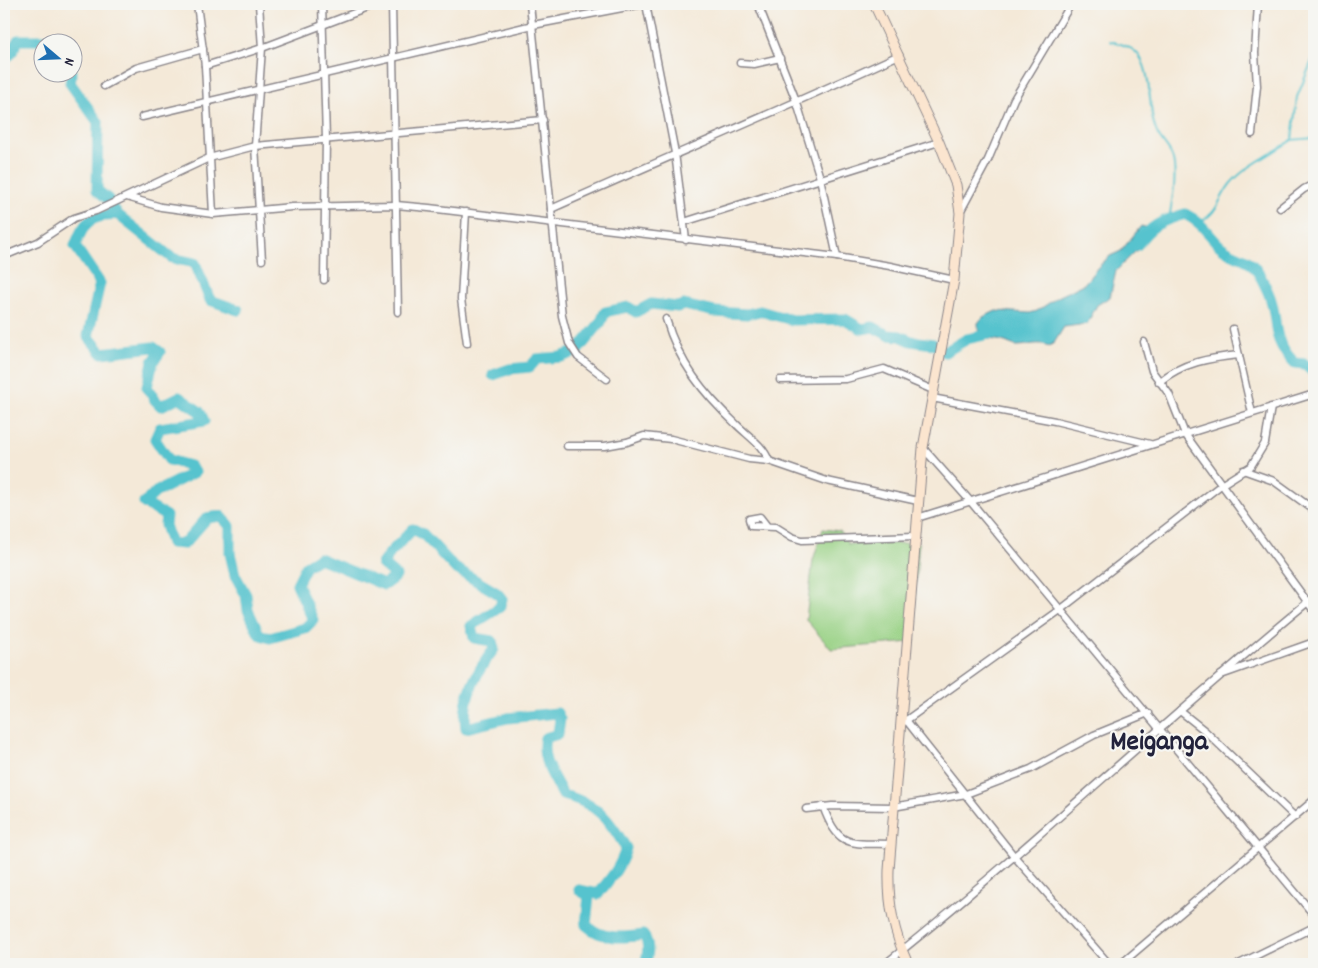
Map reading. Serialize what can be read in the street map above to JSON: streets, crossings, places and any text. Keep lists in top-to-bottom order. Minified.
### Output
{"districts":["Meiganga"],"north":"right"}
